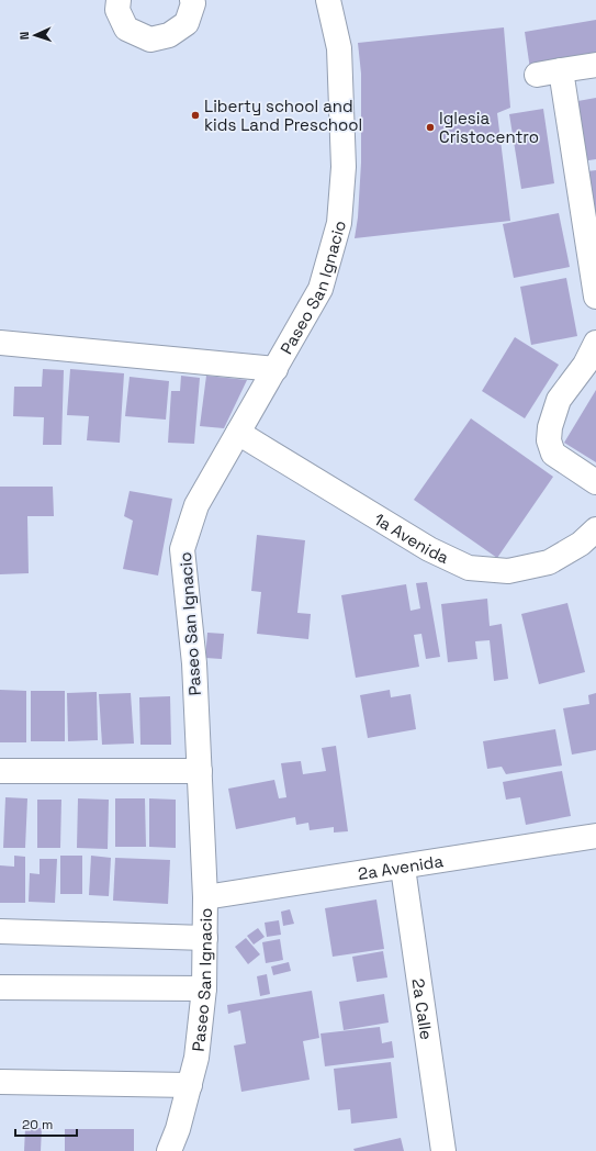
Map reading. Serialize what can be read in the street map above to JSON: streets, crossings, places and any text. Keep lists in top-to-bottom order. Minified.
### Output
{"streets":{"street":["Paseo San Ignacio","1a Avenida","2a Avenida","2a Calle"]},"crossings":[["Paseo San Ignacio","1a Avenida"],["Paseo San Ignacio","2a Avenida"],["2a Avenida","2a Calle"]],"places":["Liberty school and kids Land Preschool","Iglesia Cristocentro"],"scale_bar":"20 m","north":"left"}
